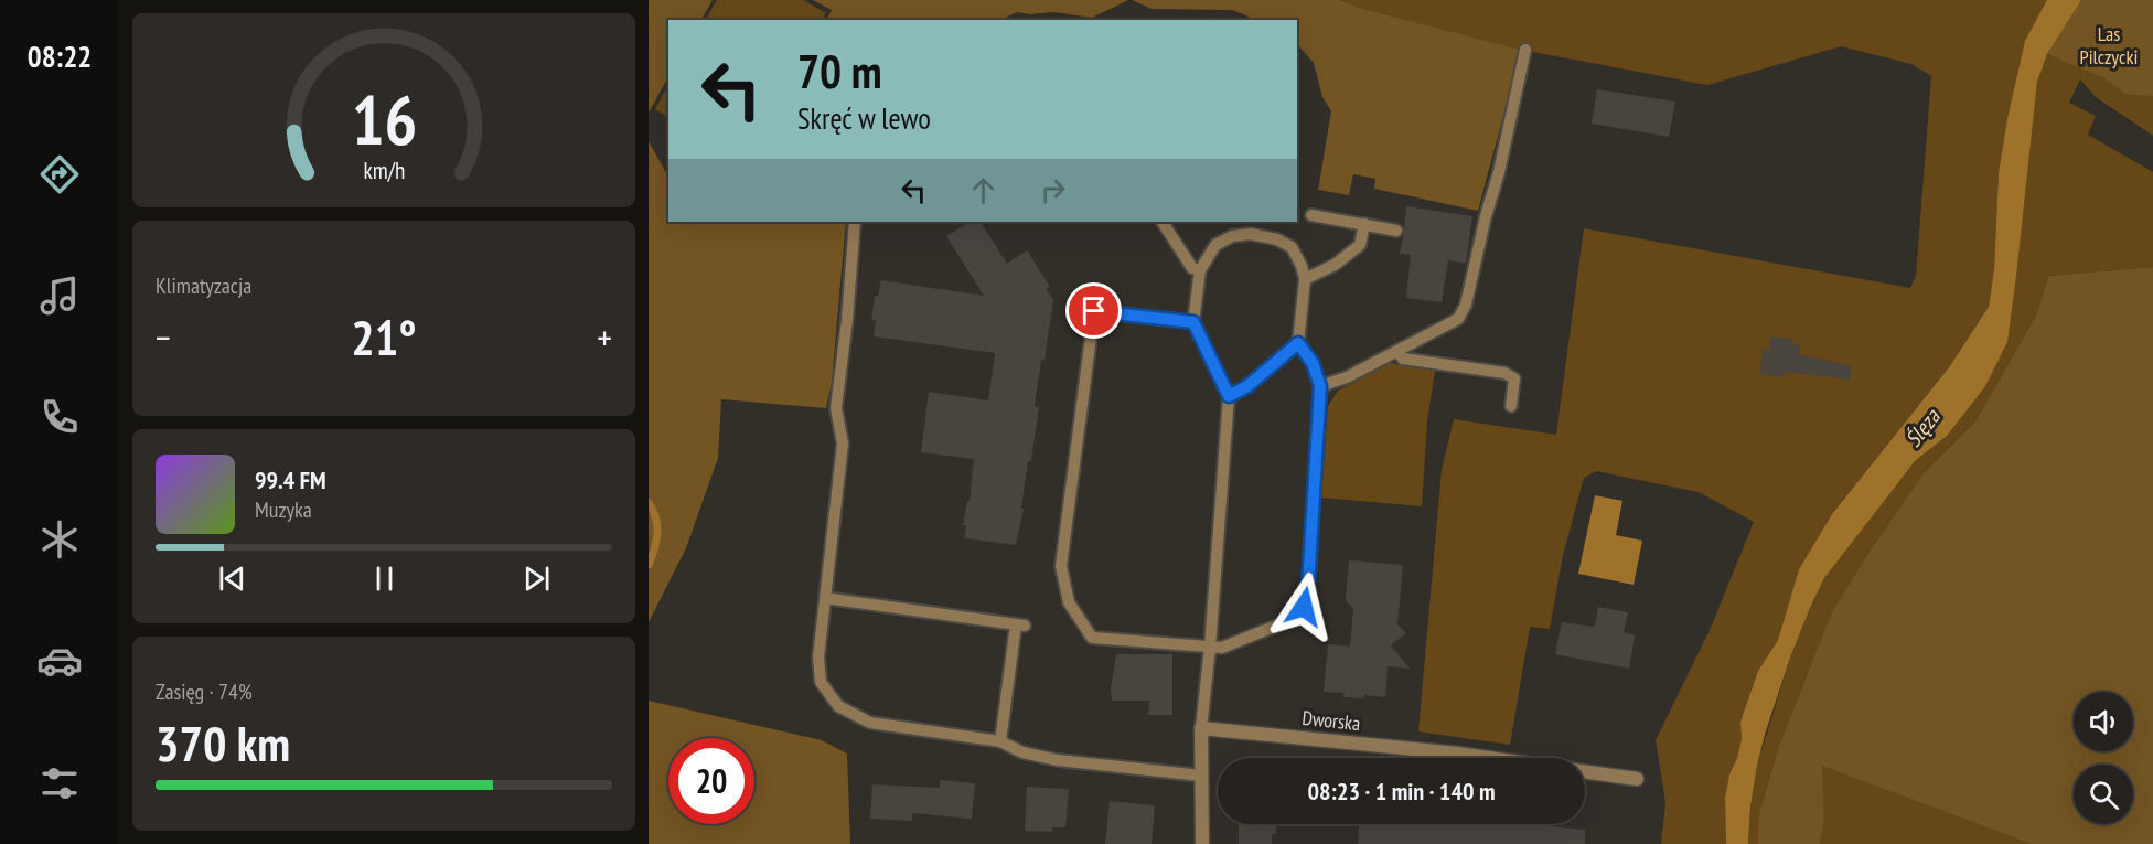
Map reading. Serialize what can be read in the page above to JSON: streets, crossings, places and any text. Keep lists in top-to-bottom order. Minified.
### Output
{"streets":{"street":["Dworska"]},"water":["Ślęza"],"parks":["Las Pilczycki"],"page":{"tabs":"08:22","turn":["70 m","Skręć w lewo"],"tile":["Klimatyzacja",["Zasięg · 74%","370 km"]],"heat":["−","21°","+"],"song":["99.4 FM","Muzyka"],"limit":"20","trip":"08:23 · 1 min · 140 m","gauge":["16","km/h"]}}
